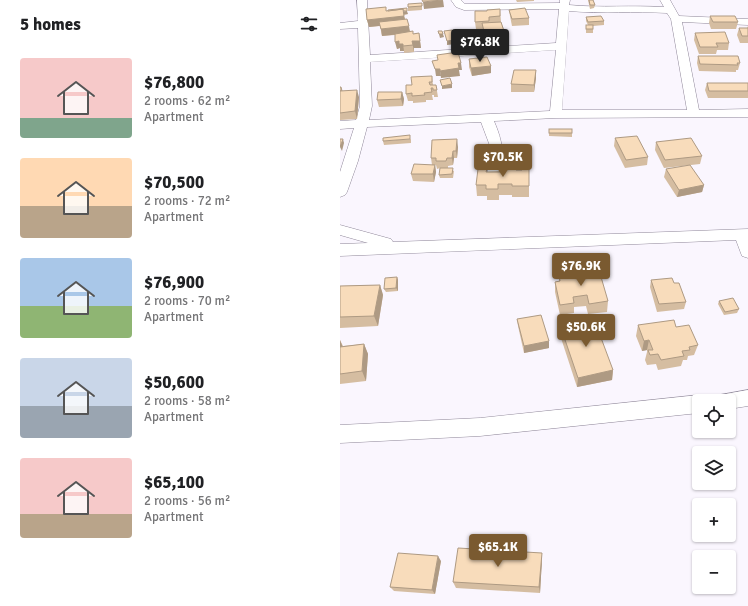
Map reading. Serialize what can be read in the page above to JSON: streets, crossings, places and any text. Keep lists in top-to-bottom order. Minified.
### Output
{"page":{"heading":"5 homes","price":["$76.8K","$70.5K","$76.9K","$50.6K","$65.1K"],"list":[{"name":"$76,800","note":"2 rooms · 62 m² · Apartment"},{"name":"$70,500","note":"2 rooms · 72 m² · Apartment"},{"name":"$76,900","note":"2 rooms · 70 m² · Apartment"},{"name":"$50,600","note":"2 rooms · 58 m² · Apartment"},{"name":"$65,100","note":"2 rooms · 56 m² · Apartment"}],"map_buttons":["+","−"]}}
